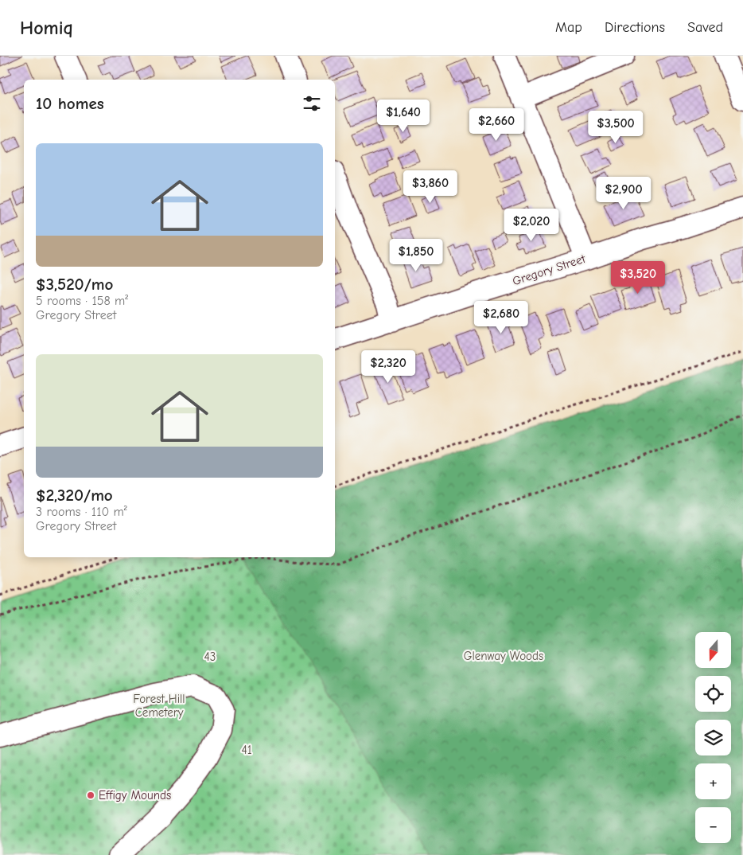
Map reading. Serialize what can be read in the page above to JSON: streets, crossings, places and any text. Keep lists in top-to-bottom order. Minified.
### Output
{"streets":{"street":["Gregory Street"]},"parks":["Glenway Woods","43","Forest Hill Cemetery","41"],"places":["Effigy Mounds"],"north":"bottom","page":{"header":"Homiq","nav":["Map","Directions","Saved"],"heading":"10 homes","price":["$1,640","$2,660","$3,500","$3,860","$2,900","$2,020","$1,850","$3,520","$2,680","$2,320"],"list":[{"name":"$3,520/mo","note":"5 rooms · 158 m² · Gregory Street"},{"name":"$2,320/mo","note":"3 rooms · 110 m² · Gregory Street"}],"map_buttons":["+","−"]}}
